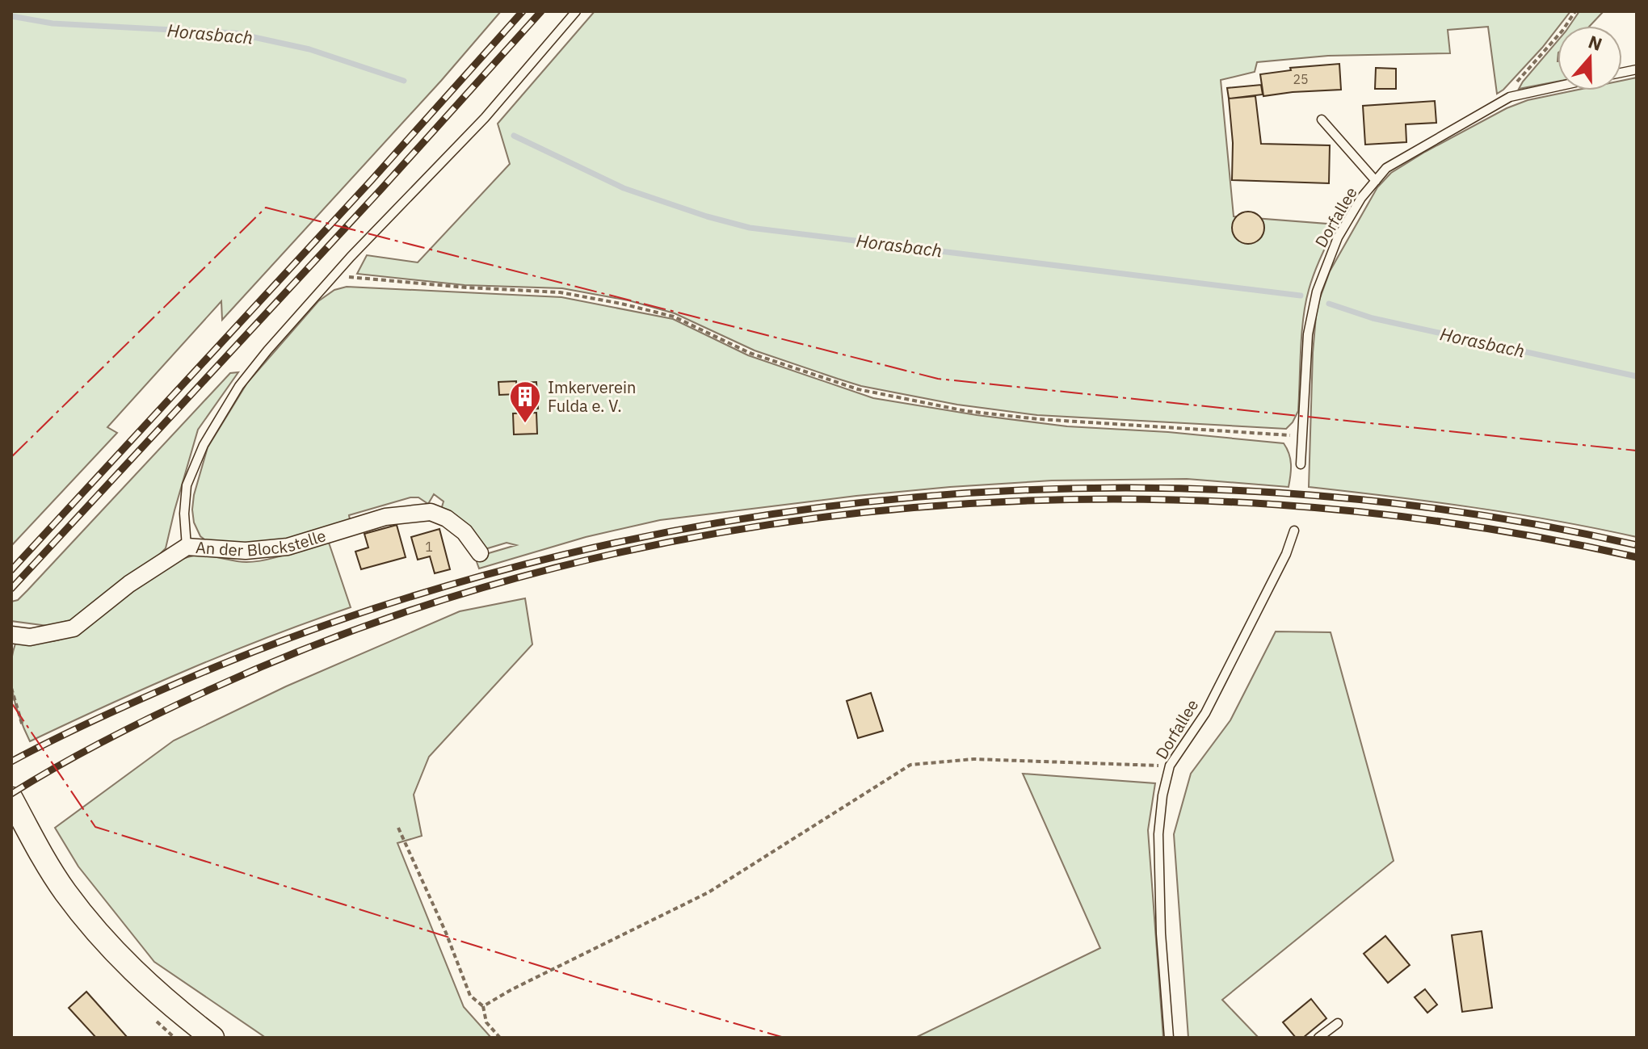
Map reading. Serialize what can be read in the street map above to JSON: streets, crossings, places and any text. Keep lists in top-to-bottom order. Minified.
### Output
{"streets":{"street":["An der Blockstelle"],"lane":["Dorfallee"]},"water":["Horasbach"],"places":{"building":["Imkerverein Fulda e. V."]},"house_numbers":["25","1"],"north":"top"}
